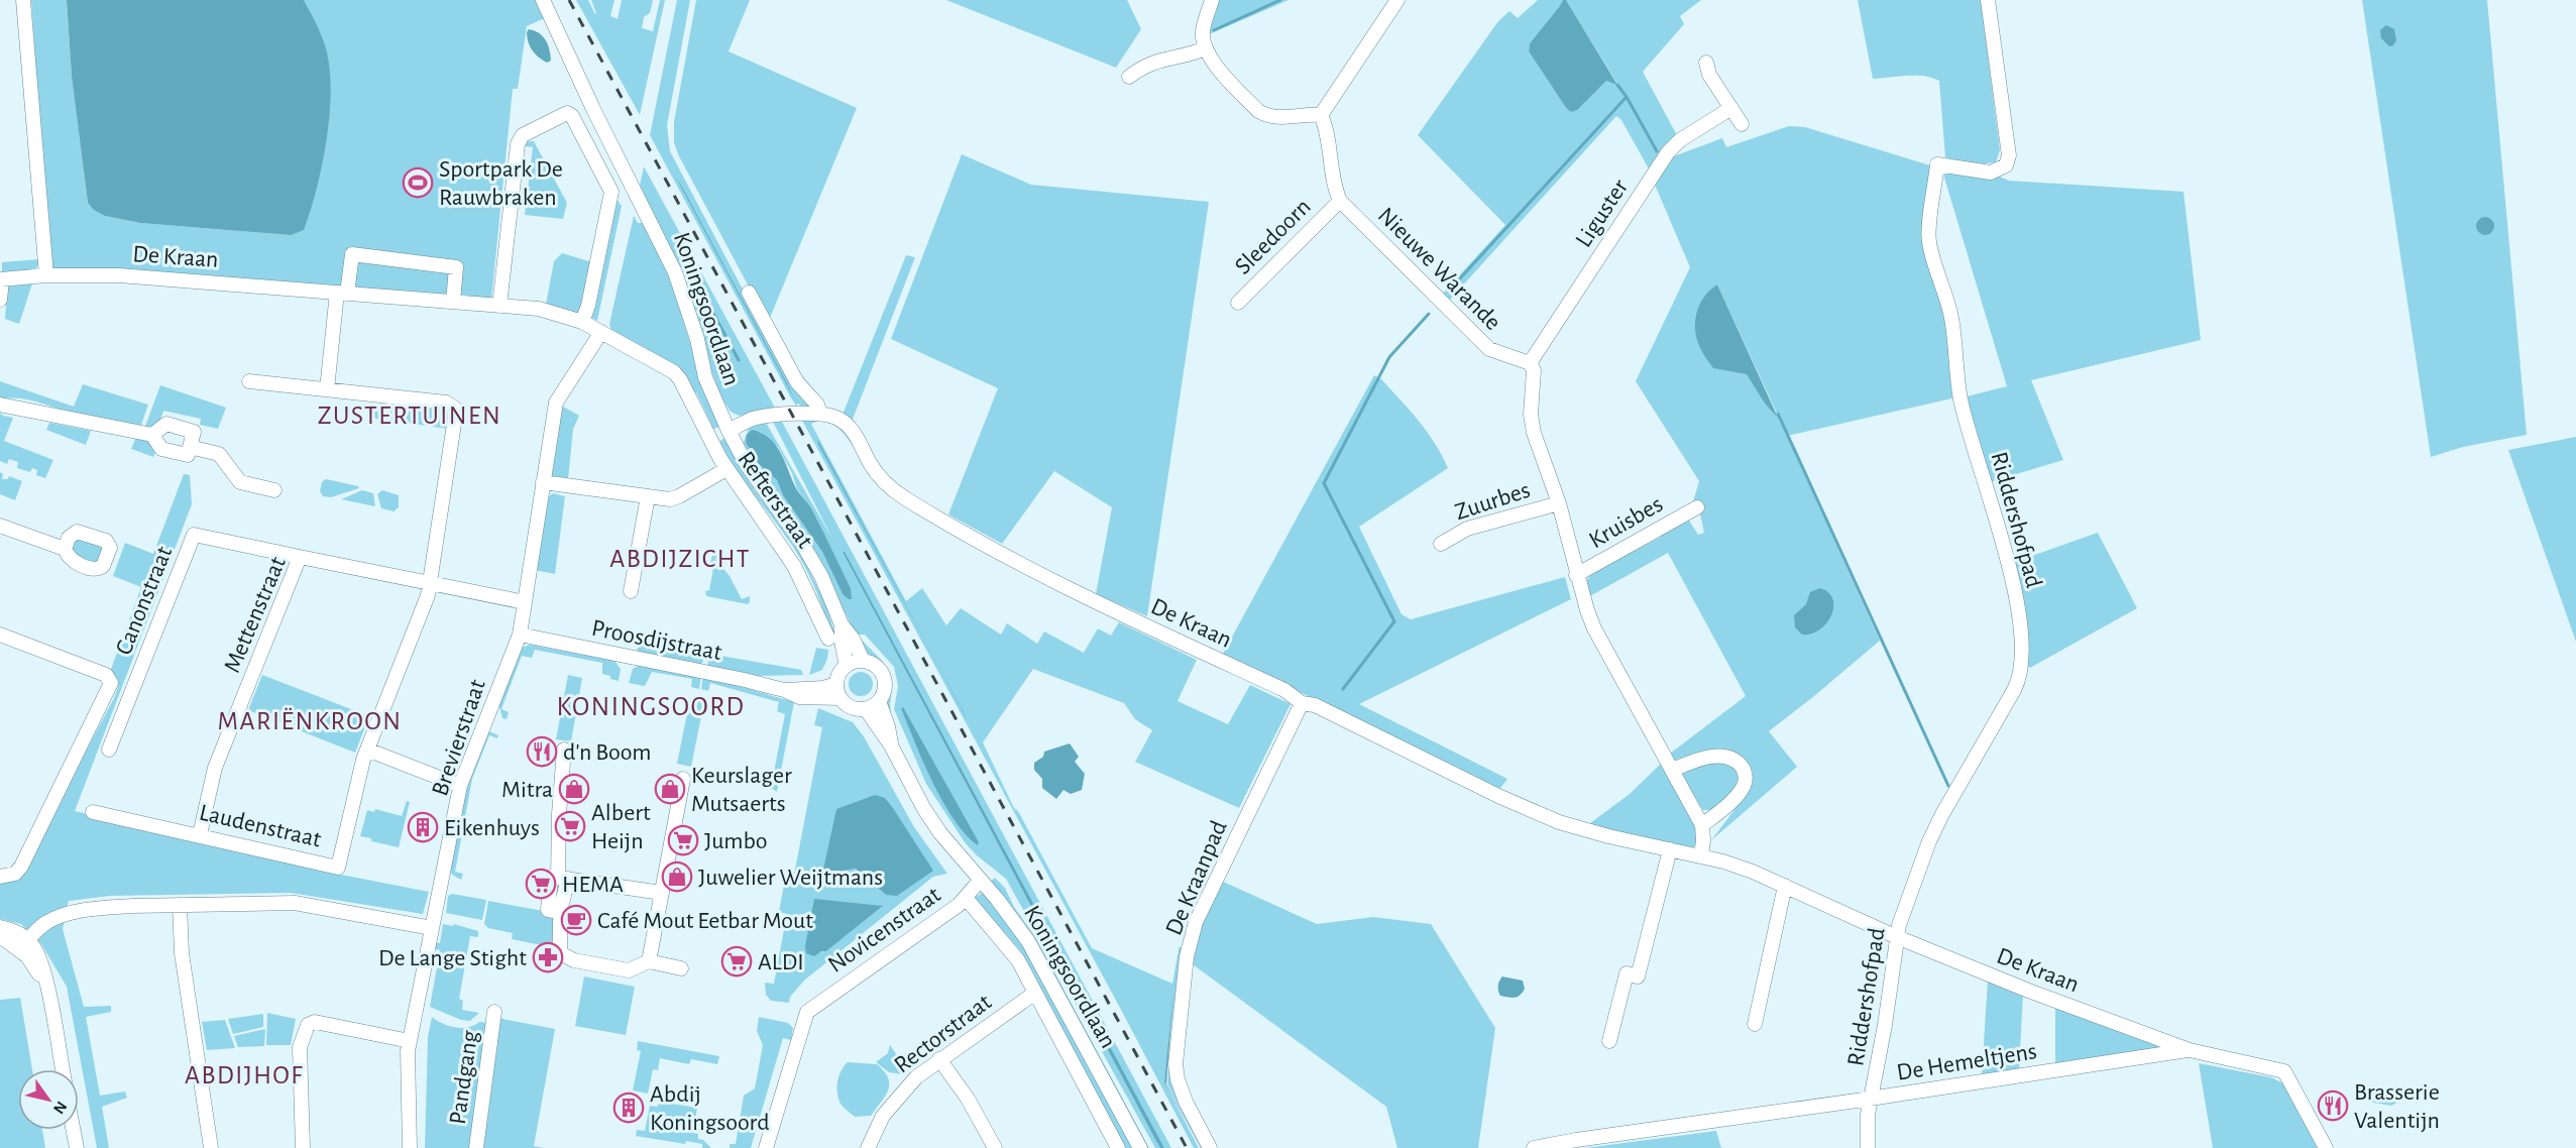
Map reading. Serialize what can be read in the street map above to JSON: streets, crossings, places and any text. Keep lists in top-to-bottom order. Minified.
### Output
{"streets":{"street":["Liguster","Sleedoorn","De Kraan","Nieuwe Warande","Koningsoordlaan","Refterstraat","Zuurbes","Riddershofpad","Kruisbes","Canonstraat","Mettenstraat","Proosdijstraat","Brevierstraat","Laudenstraat","De Kraanpad","Novicenstraat","Rectorstraat","De Hemeltjens","Pandgang"]},"crossings":[["Liguster","Nieuwe Warande"],["Sleedoorn","Nieuwe Warande"],["De Kraan","Koningsoordlaan"],["De Kraan","Refterstraat"],["De Kraan","Riddershofpad"],["De Kraan","Brevierstraat"],["De Kraan","De Kraanpad"],["De Kraan","De Hemeltjens"],["Koningsoordlaan","Proosdijstraat"],["Koningsoordlaan","Novicenstraat"],["Koningsoordlaan","Rectorstraat"],["Riddershofpad","De Hemeltjens"],["Canonstraat","Mettenstraat"],["Mettenstraat","Brevierstraat"],["Mettenstraat","Laudenstraat"],["Proosdijstraat","Brevierstraat"]],"districts":["ZUSTERTUINEN","ABDIJZICHT","KONINGSOORD","MARIËNKROON","ABDIJHOF"],"places":{"sports":["Sportpark De Rauwbraken"],"restaurant":["d'n Boom","Brasserie Valentijn"],"shop":["Mitra","Keurslager Mutsaerts","Juwelier Weijtmans"],"supermarket":["Albert Heijn","Jumbo","HEMA","ALDI"],"building":["Eikenhuys","Abdij Koningsoord"],"cafe":["Café Mout Eetbar Mout"],"pharmacy":["De Lange Stight"]},"north":"bottom right"}
